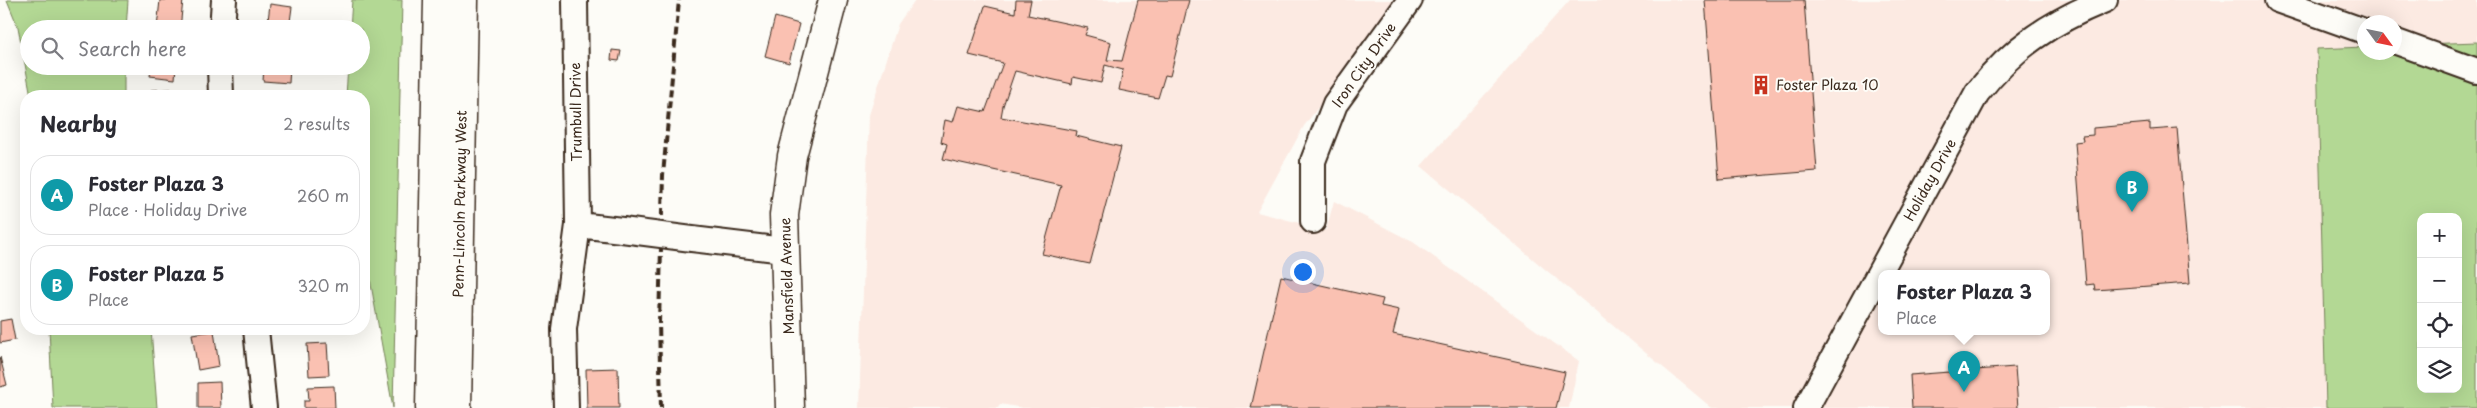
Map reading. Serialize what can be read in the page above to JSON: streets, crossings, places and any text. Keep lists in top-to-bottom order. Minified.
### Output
{"streets":{"main road":["Penn-Lincoln Parkway West","Mansfield Avenue"],"street":["Iron City Drive","Trumbull Drive","Holiday Drive"]},"places":{"building":["Foster Plaza 10"]},"north":"bottom right","page":{"search":"Search here","heading":["Nearby","2 results"],"list":[{"mark":"A","name":"Foster Plaza 3","note":"Place · Holiday Drive","value":"260 m"},{"mark":"B","name":"Foster Plaza 5","note":"Place","value":"320 m"}],"pins":["B","A"],"map_buttons":["+","−"],"popup":["Foster Plaza 3","Place"]}}
